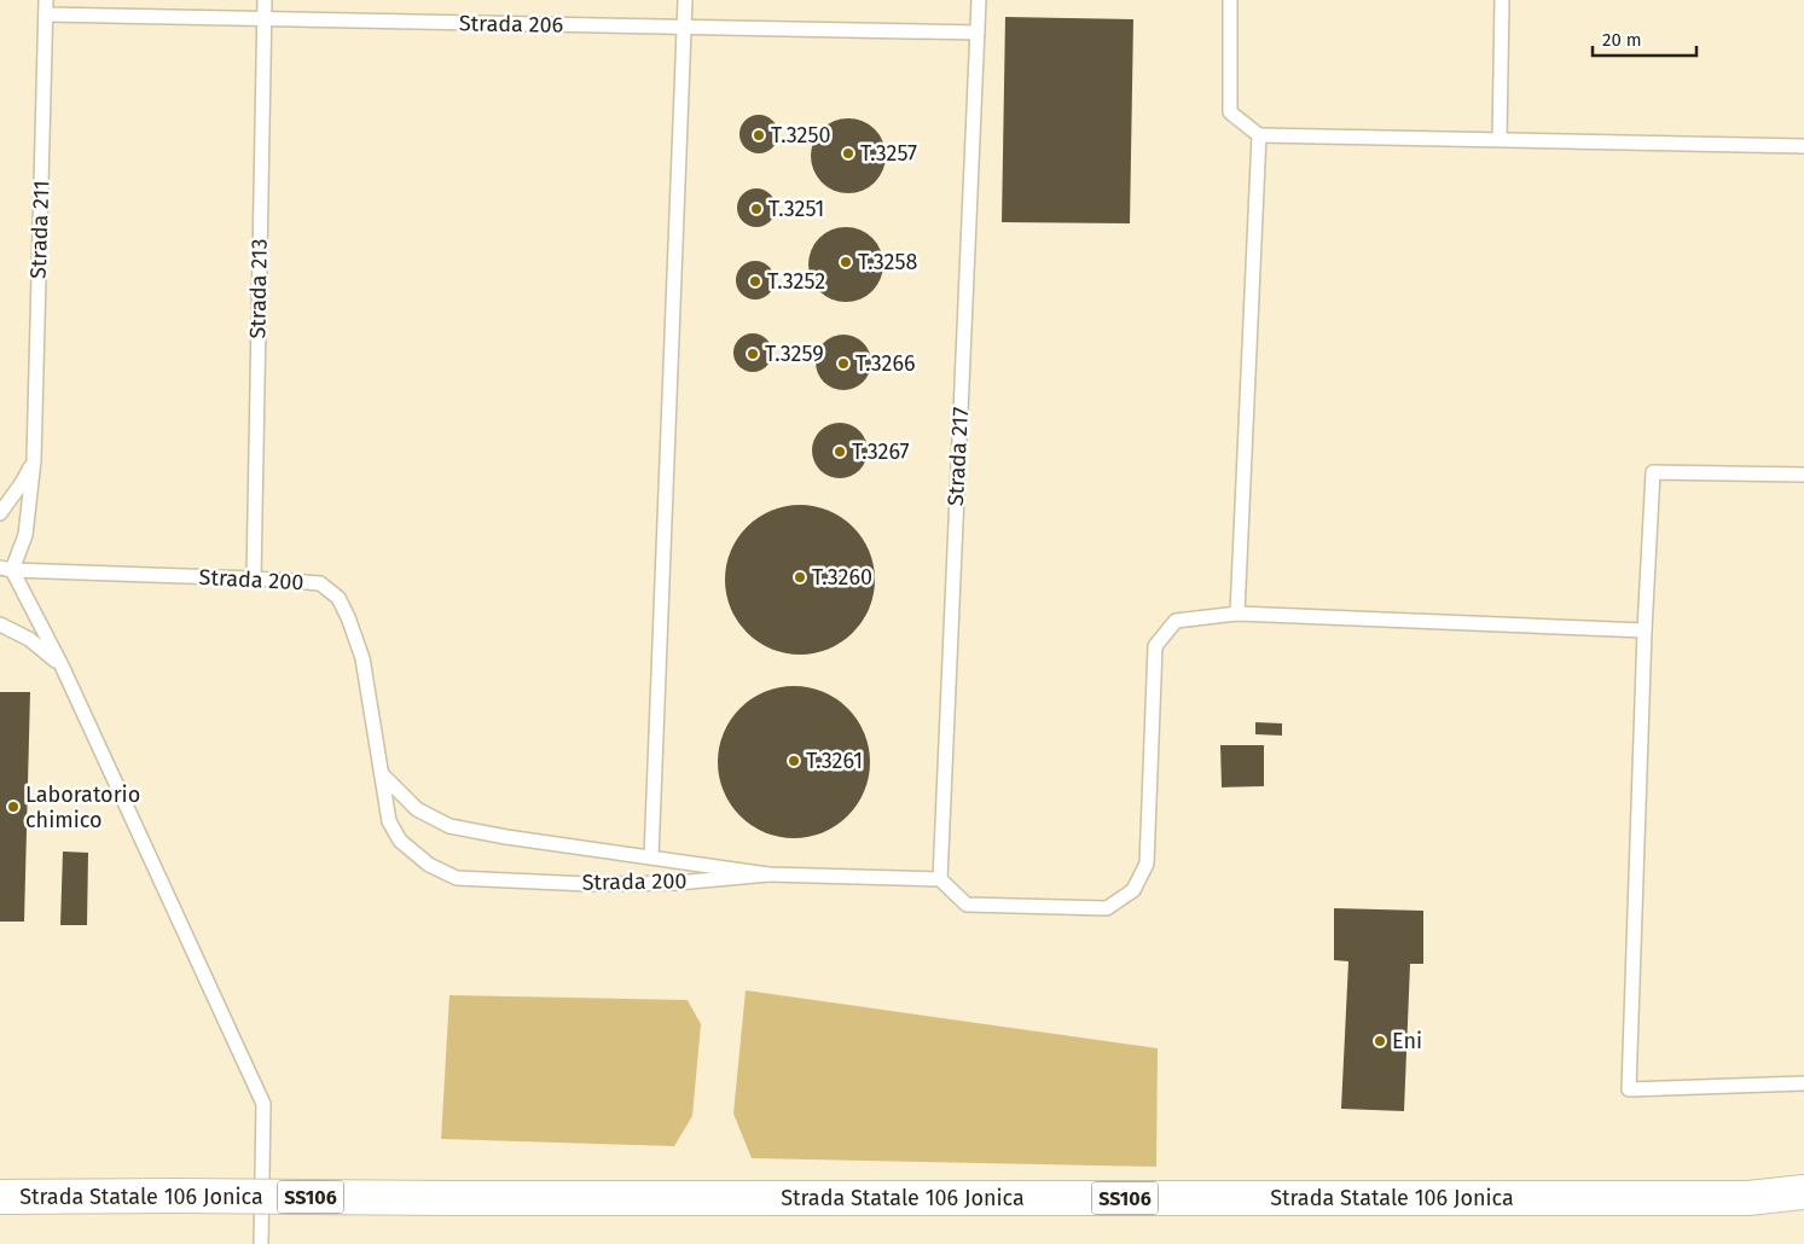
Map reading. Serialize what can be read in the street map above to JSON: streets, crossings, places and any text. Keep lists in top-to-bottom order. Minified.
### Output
{"streets":{"main road":["Strada Statale 106 Jonica","SS106"],"lane":["Strada 206","Strada 211","Strada 213","Strada 217","Strada 200"]},"crossings":[["Strada 206","Strada 211"],["Strada 206","Strada 213"],["Strada 206","Strada 217"],["Strada 211","Strada 200"],["Strada 213","Strada 200"],["Strada 217","Strada 200"]],"places":["T.3250","T.3257","T.3251","T.3258","T.3252","T.3259","T.3266","T.3267","T.3260","T.3261","Laboratorio chimico","Eni"],"scale_bar":"20 m"}
